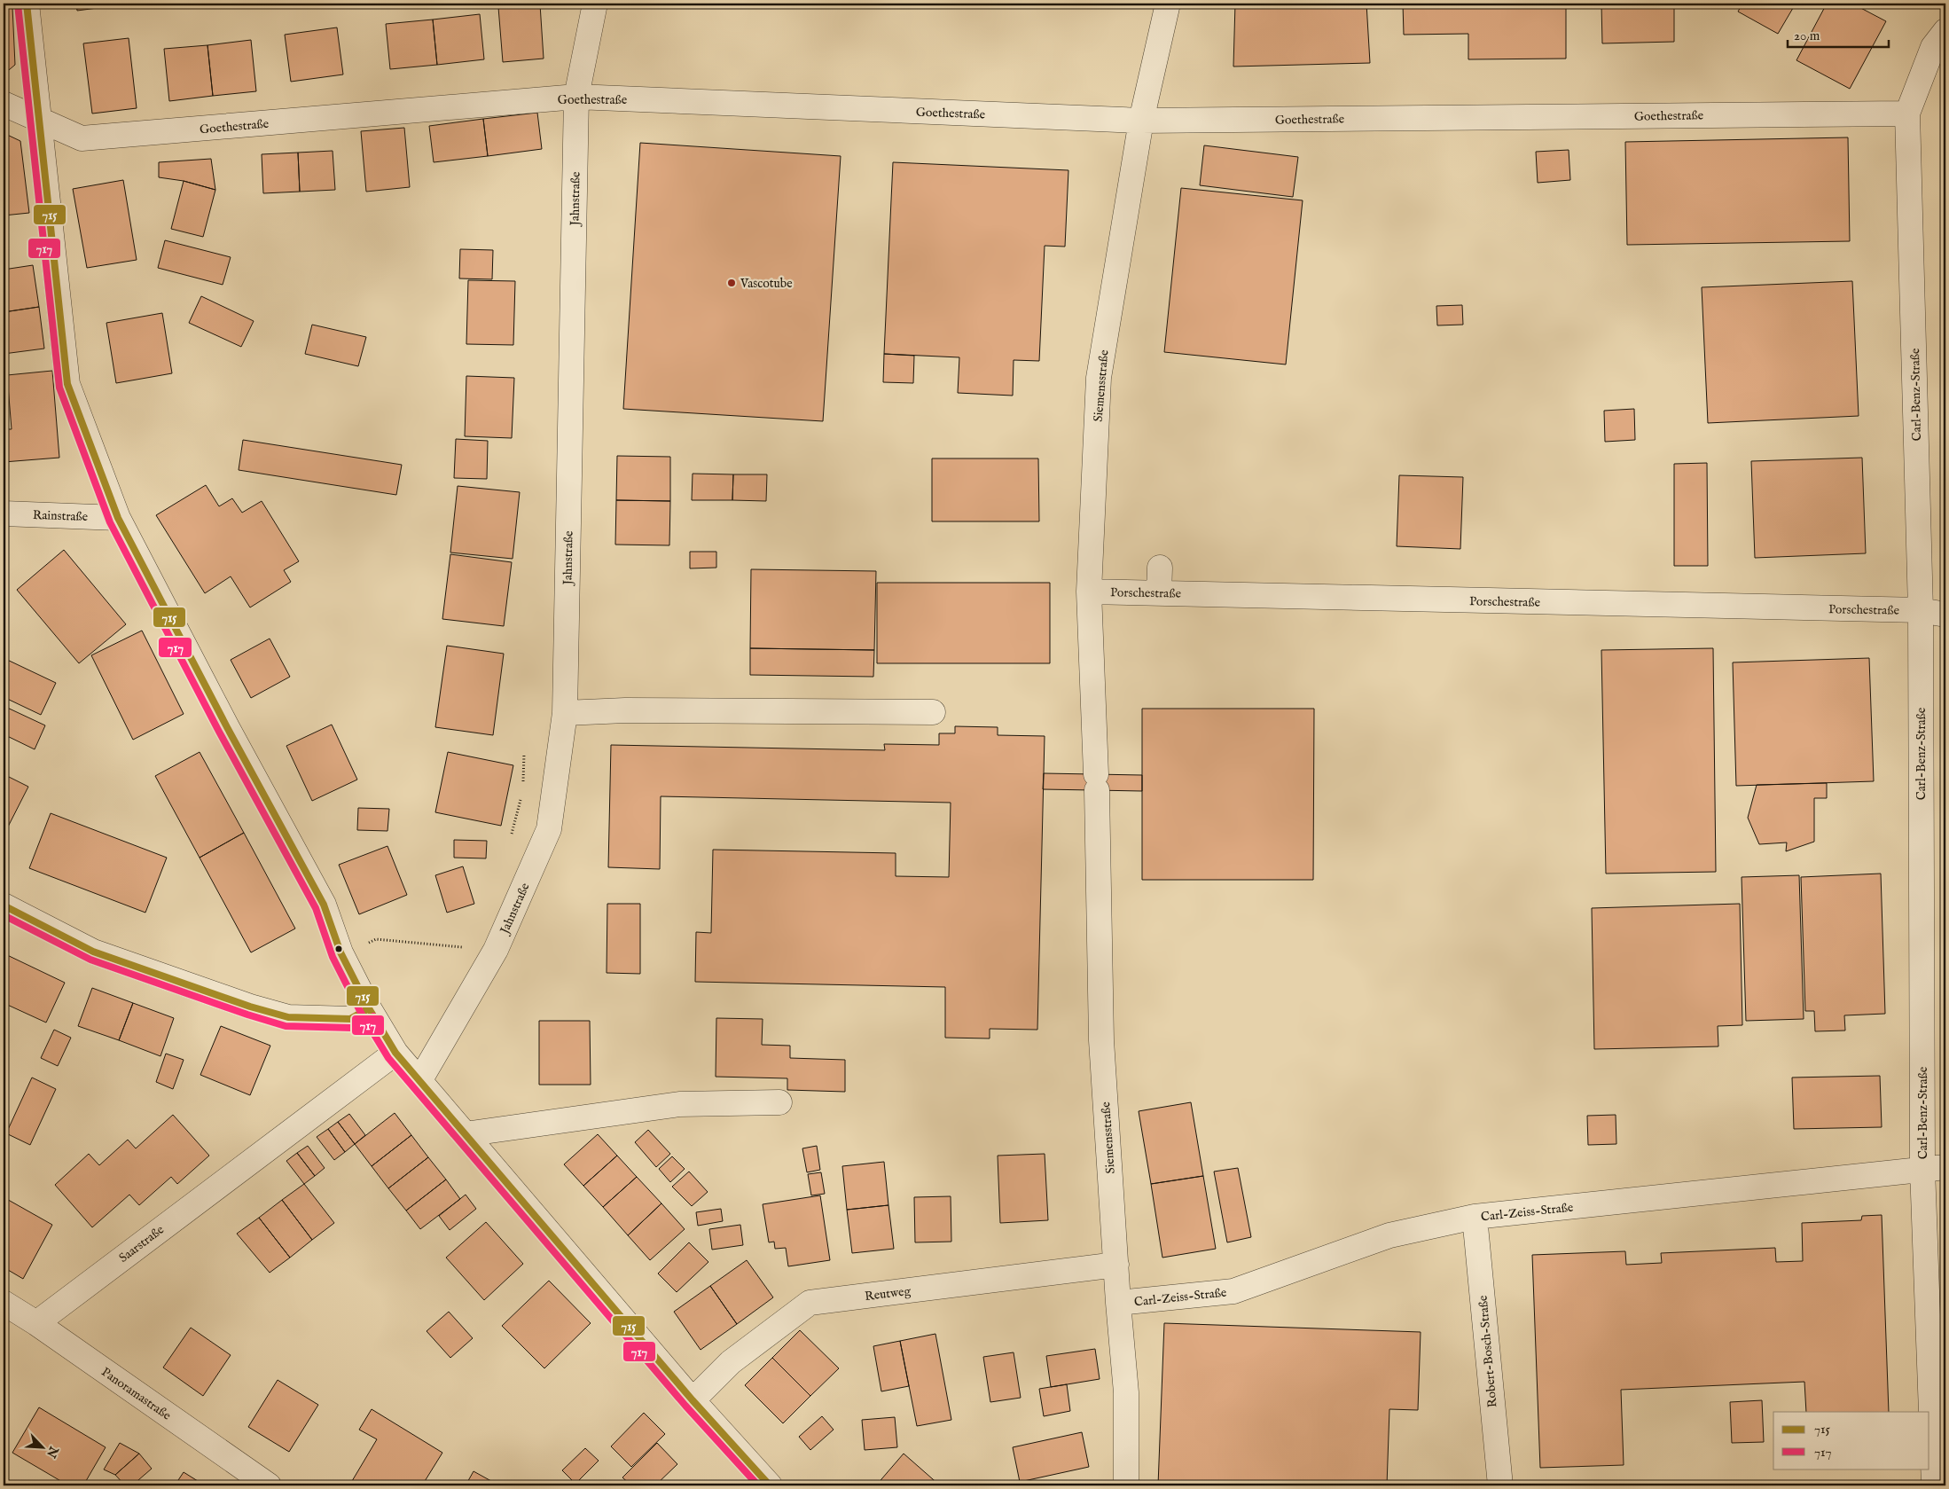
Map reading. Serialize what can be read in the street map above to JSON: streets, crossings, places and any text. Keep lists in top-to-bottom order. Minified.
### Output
{"streets":{"street":["Goethestraße","Jahnstraße","Siemensstraße","Carl-Benz-Straße","Rainstraße","Porschestraße","Carl-Zeiss-Straße","Saarstraße","Reutweg","Robert-Bosch-Straße","Panoramastraße"]},"crossings":[["Goethestraße","Jahnstraße"],["Goethestraße","Siemensstraße"],["Goethestraße","Carl-Benz-Straße"],["Siemensstraße","Porschestraße"],["Siemensstraße","Carl-Zeiss-Straße"],["Siemensstraße","Reutweg"],["Carl-Benz-Straße","Porschestraße"],["Carl-Benz-Straße","Carl-Zeiss-Straße"],["Carl-Zeiss-Straße","Robert-Bosch-Straße"],["Saarstraße","Panoramastraße"]],"places":["Vascotube"],"lines":["transit line 715","transit line 717"],"legend":["715","717"],"scale_bar":"20 m","north":"bottom right"}
